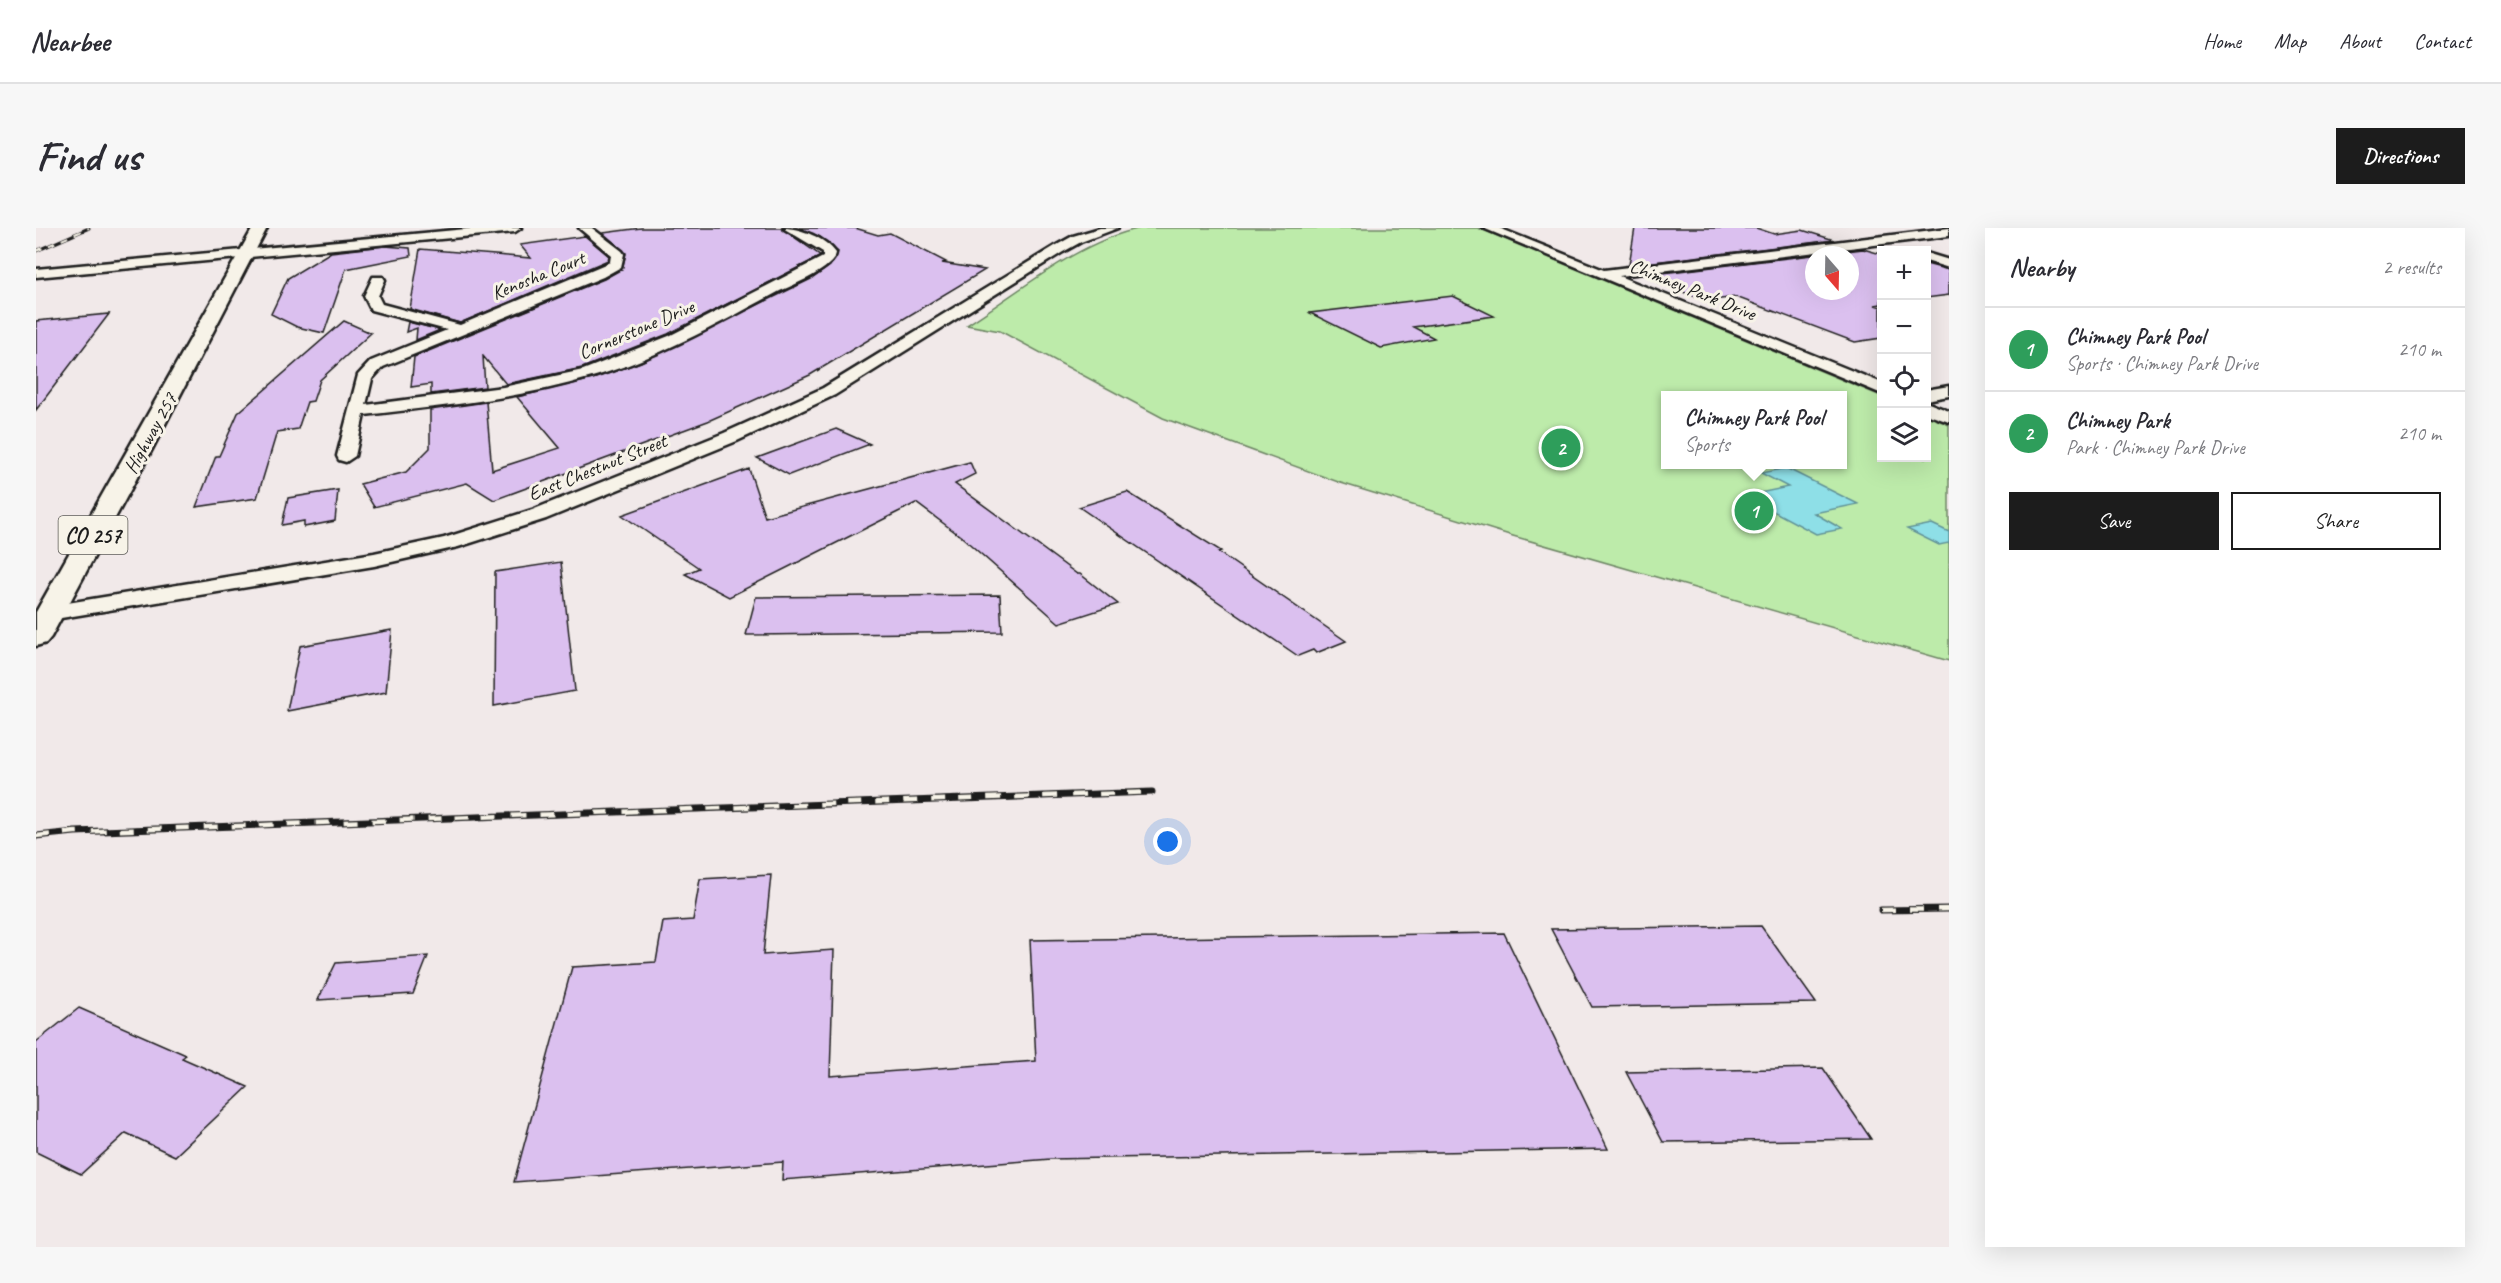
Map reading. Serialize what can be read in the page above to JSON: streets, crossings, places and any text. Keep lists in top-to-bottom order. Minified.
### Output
{"streets":{"main road":["Highway 257","CO 257"],"street":["Kenosha Court","Chimney Park Drive","Cornerstone Drive","East Chestnut Street"]},"crossings":[["Kenosha Court","Cornerstone Drive"],["Highway 257","East Chestnut Street"]],"north":"bottom","page":{"header":"Nearbee","nav":["Home","Map","About","Contact"],"buttons":["Directions",["Save","Share"]],"title":"Find us","heading":["Nearby","2 results"],"map_buttons":["+","−"],"list":[{"mark":"1","name":"Chimney Park Pool","note":"Sports · Chimney Park Drive","value":"210 m"},{"mark":"2","name":"Chimney Park","note":"Park · Chimney Park Drive","value":"210 m"}],"popup":["Chimney Park Pool","Sports"],"pins":["2","1"]}}
